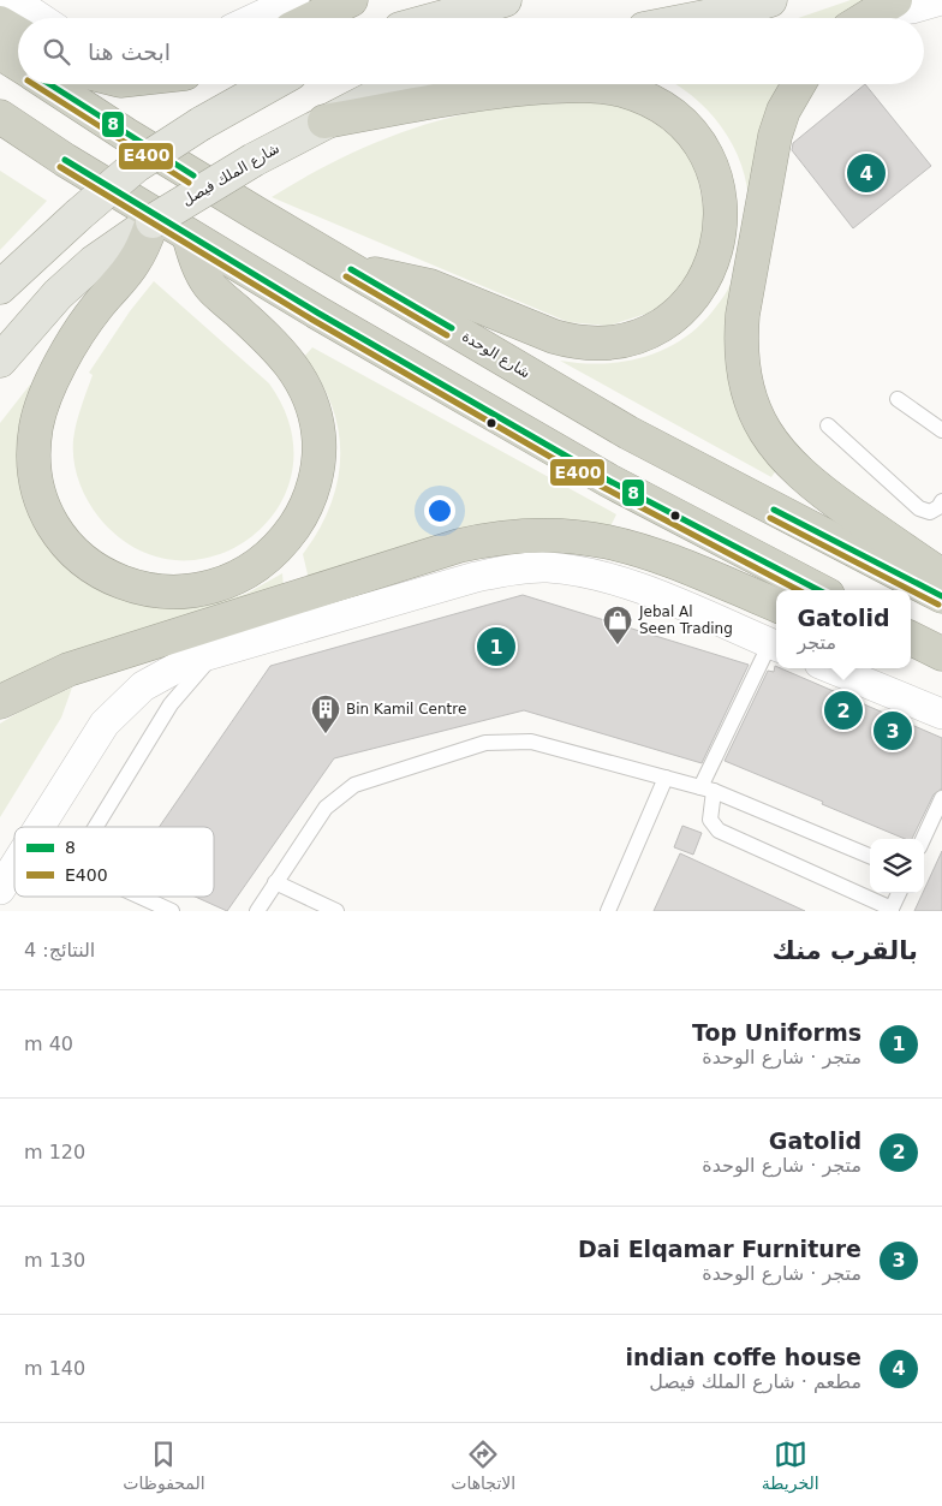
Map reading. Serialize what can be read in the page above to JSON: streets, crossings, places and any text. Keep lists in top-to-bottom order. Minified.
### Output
{"streets":{"highway":["شارع الوحدة"],"main road":["شارع الملك فيصل"]},"places":{"shop":["Jebal Al Seen Trading"],"building":["Bin Kamil Centre"]},"lines":["transit line 8","transit line E400"],"legend":["8","E400"],"page":{"search":"ابحث هنا","pins":["4","1","2","3"],"popup":["Gatolid","متجر"],"heading":["بالقرب منك","النتائج: 4"],"list":[{"mark":"1","name":"Top Uniforms","note":"متجر · شارع الوحدة","value":"40 m"},{"mark":"2","name":"Gatolid","note":"متجر · شارع الوحدة","value":"120 m"},{"mark":"3","name":"Dai Elqamar Furniture","note":"متجر · شارع الوحدة","value":"130 m"},{"mark":"4","name":"indian coffe house","note":"مطعم · شارع الملك فيصل","value":"140 m"}],"nav":["الخريطة","الاتجاهات","المحفوظات"]}}
